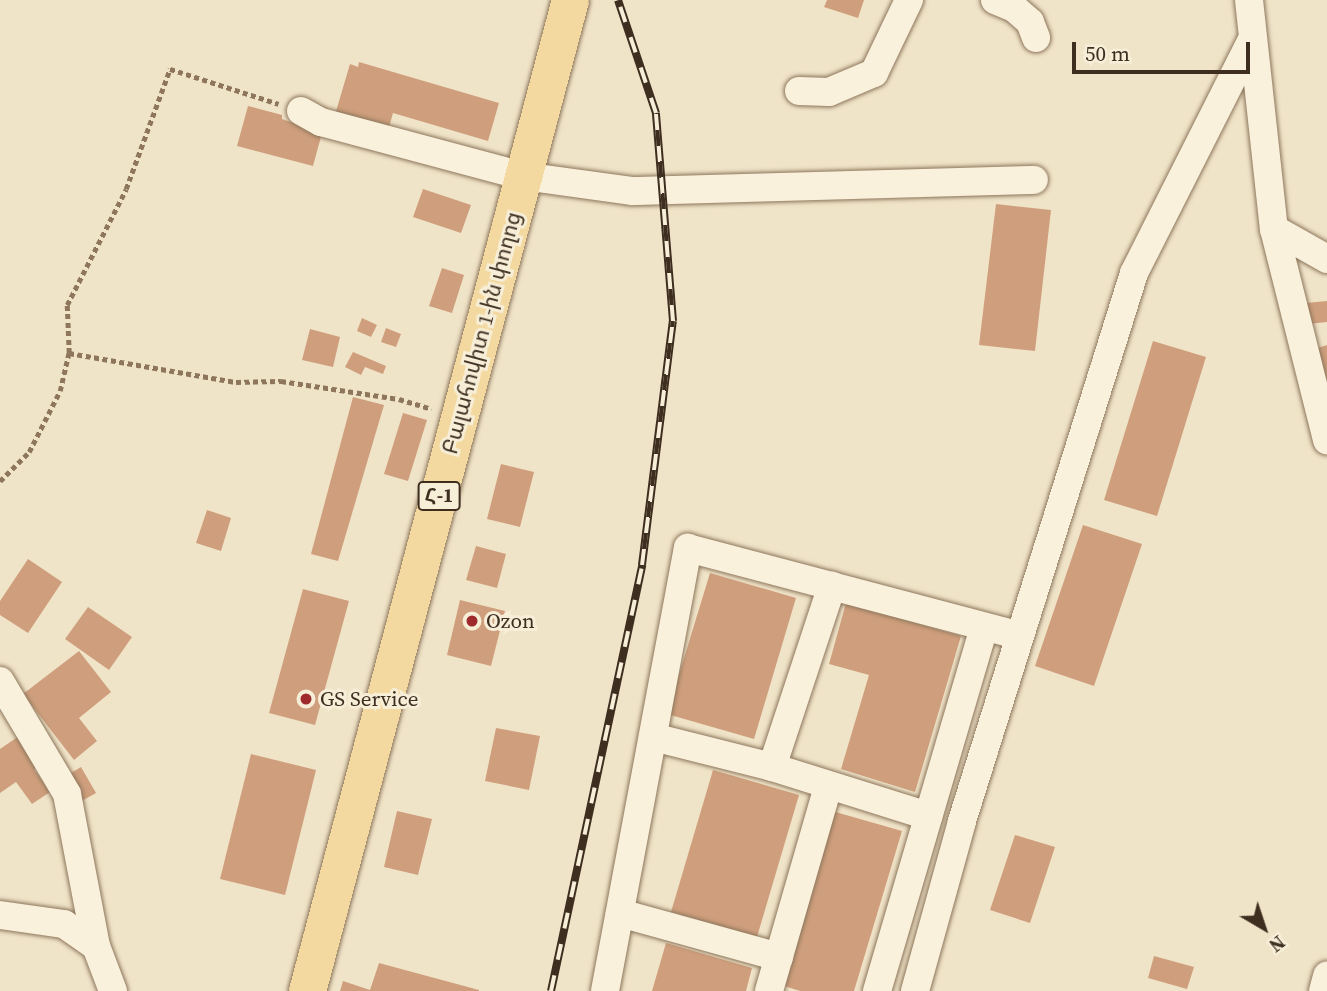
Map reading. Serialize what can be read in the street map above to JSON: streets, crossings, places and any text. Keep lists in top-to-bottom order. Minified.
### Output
{"streets":{"main road":["Բալահովիտ 1-ին փողոց","Հ-1"]},"places":["Ozon","GS Service"],"scale_bar":"50 m","north":"bottom right"}
